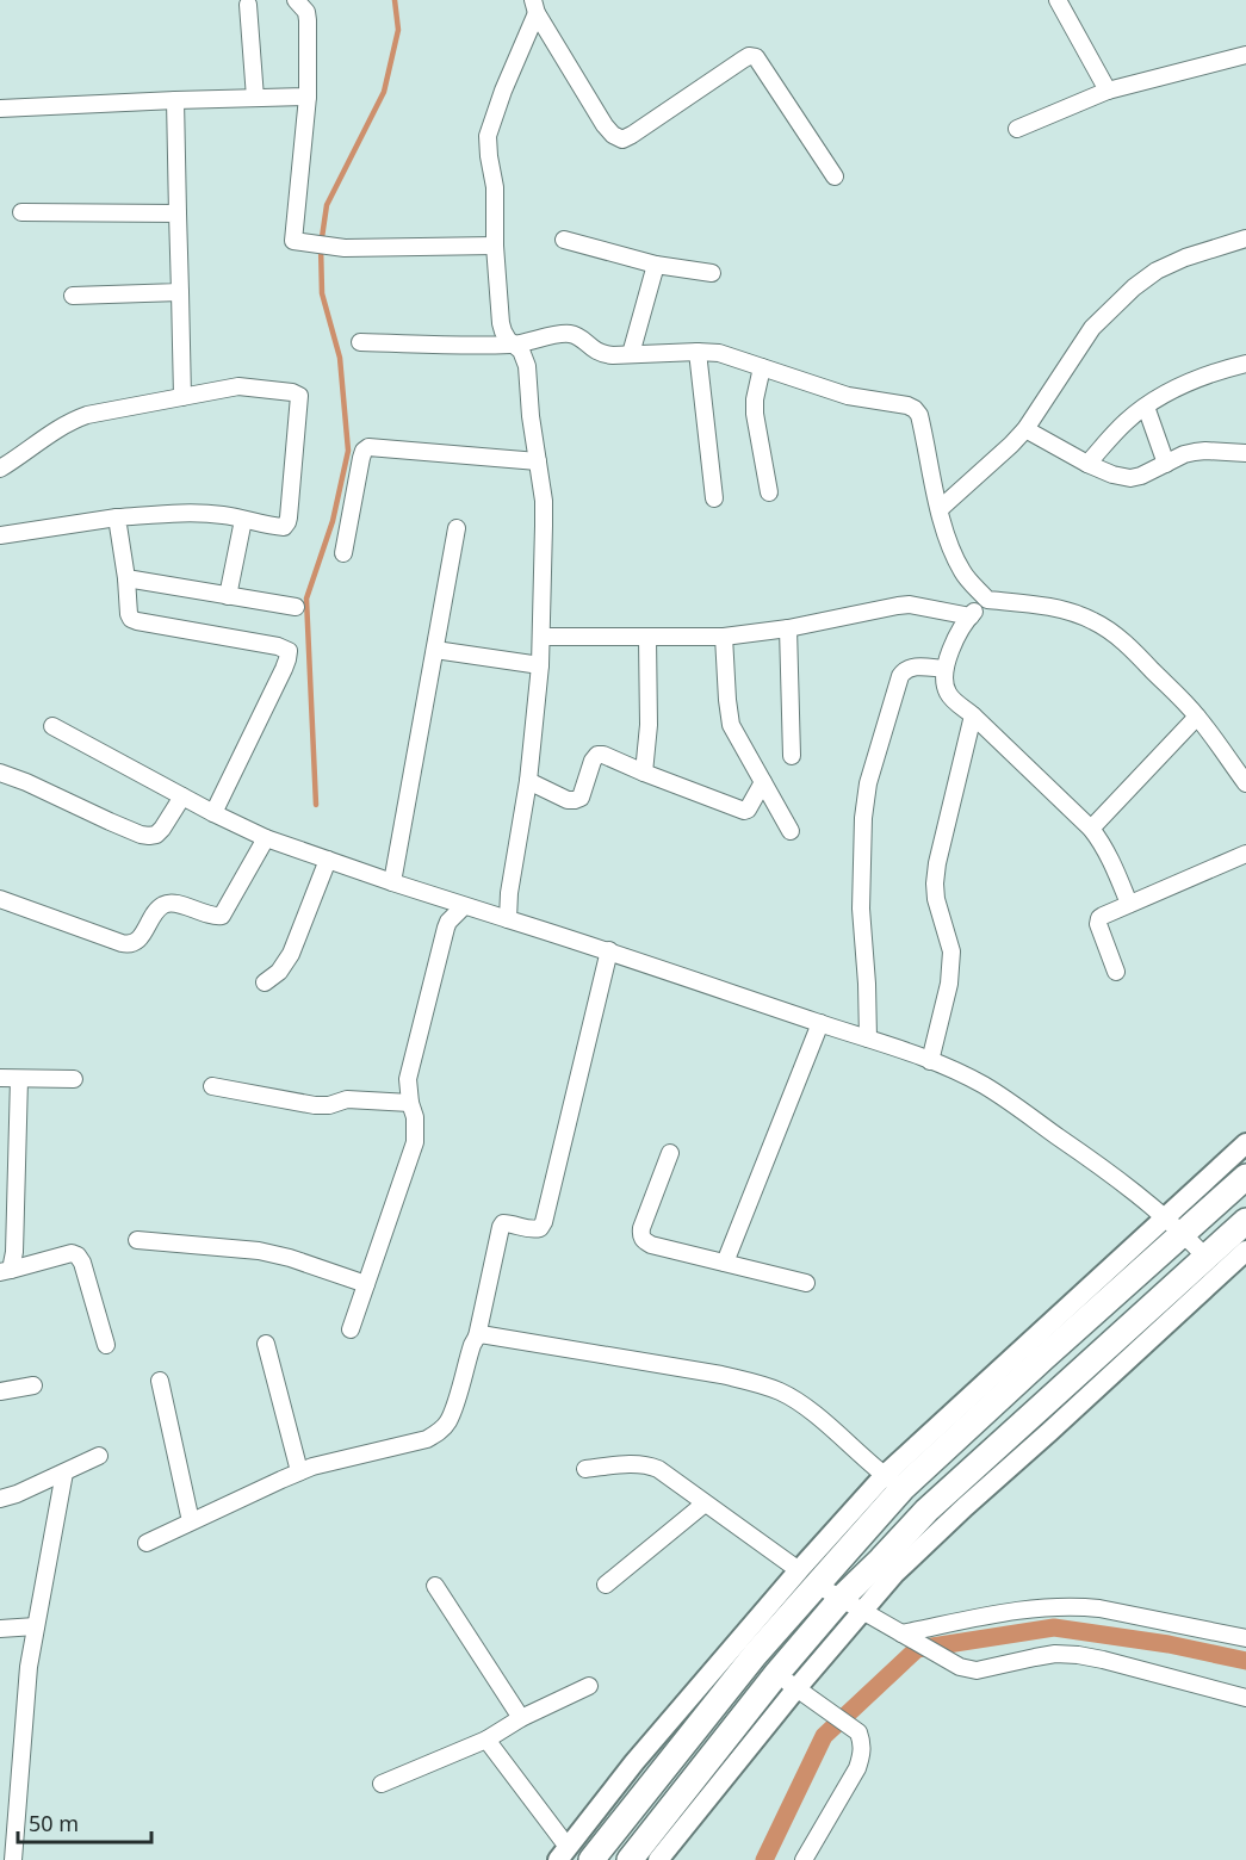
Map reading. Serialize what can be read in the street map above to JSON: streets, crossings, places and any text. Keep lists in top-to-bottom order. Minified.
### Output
{"scale_bar":"50 m"}
